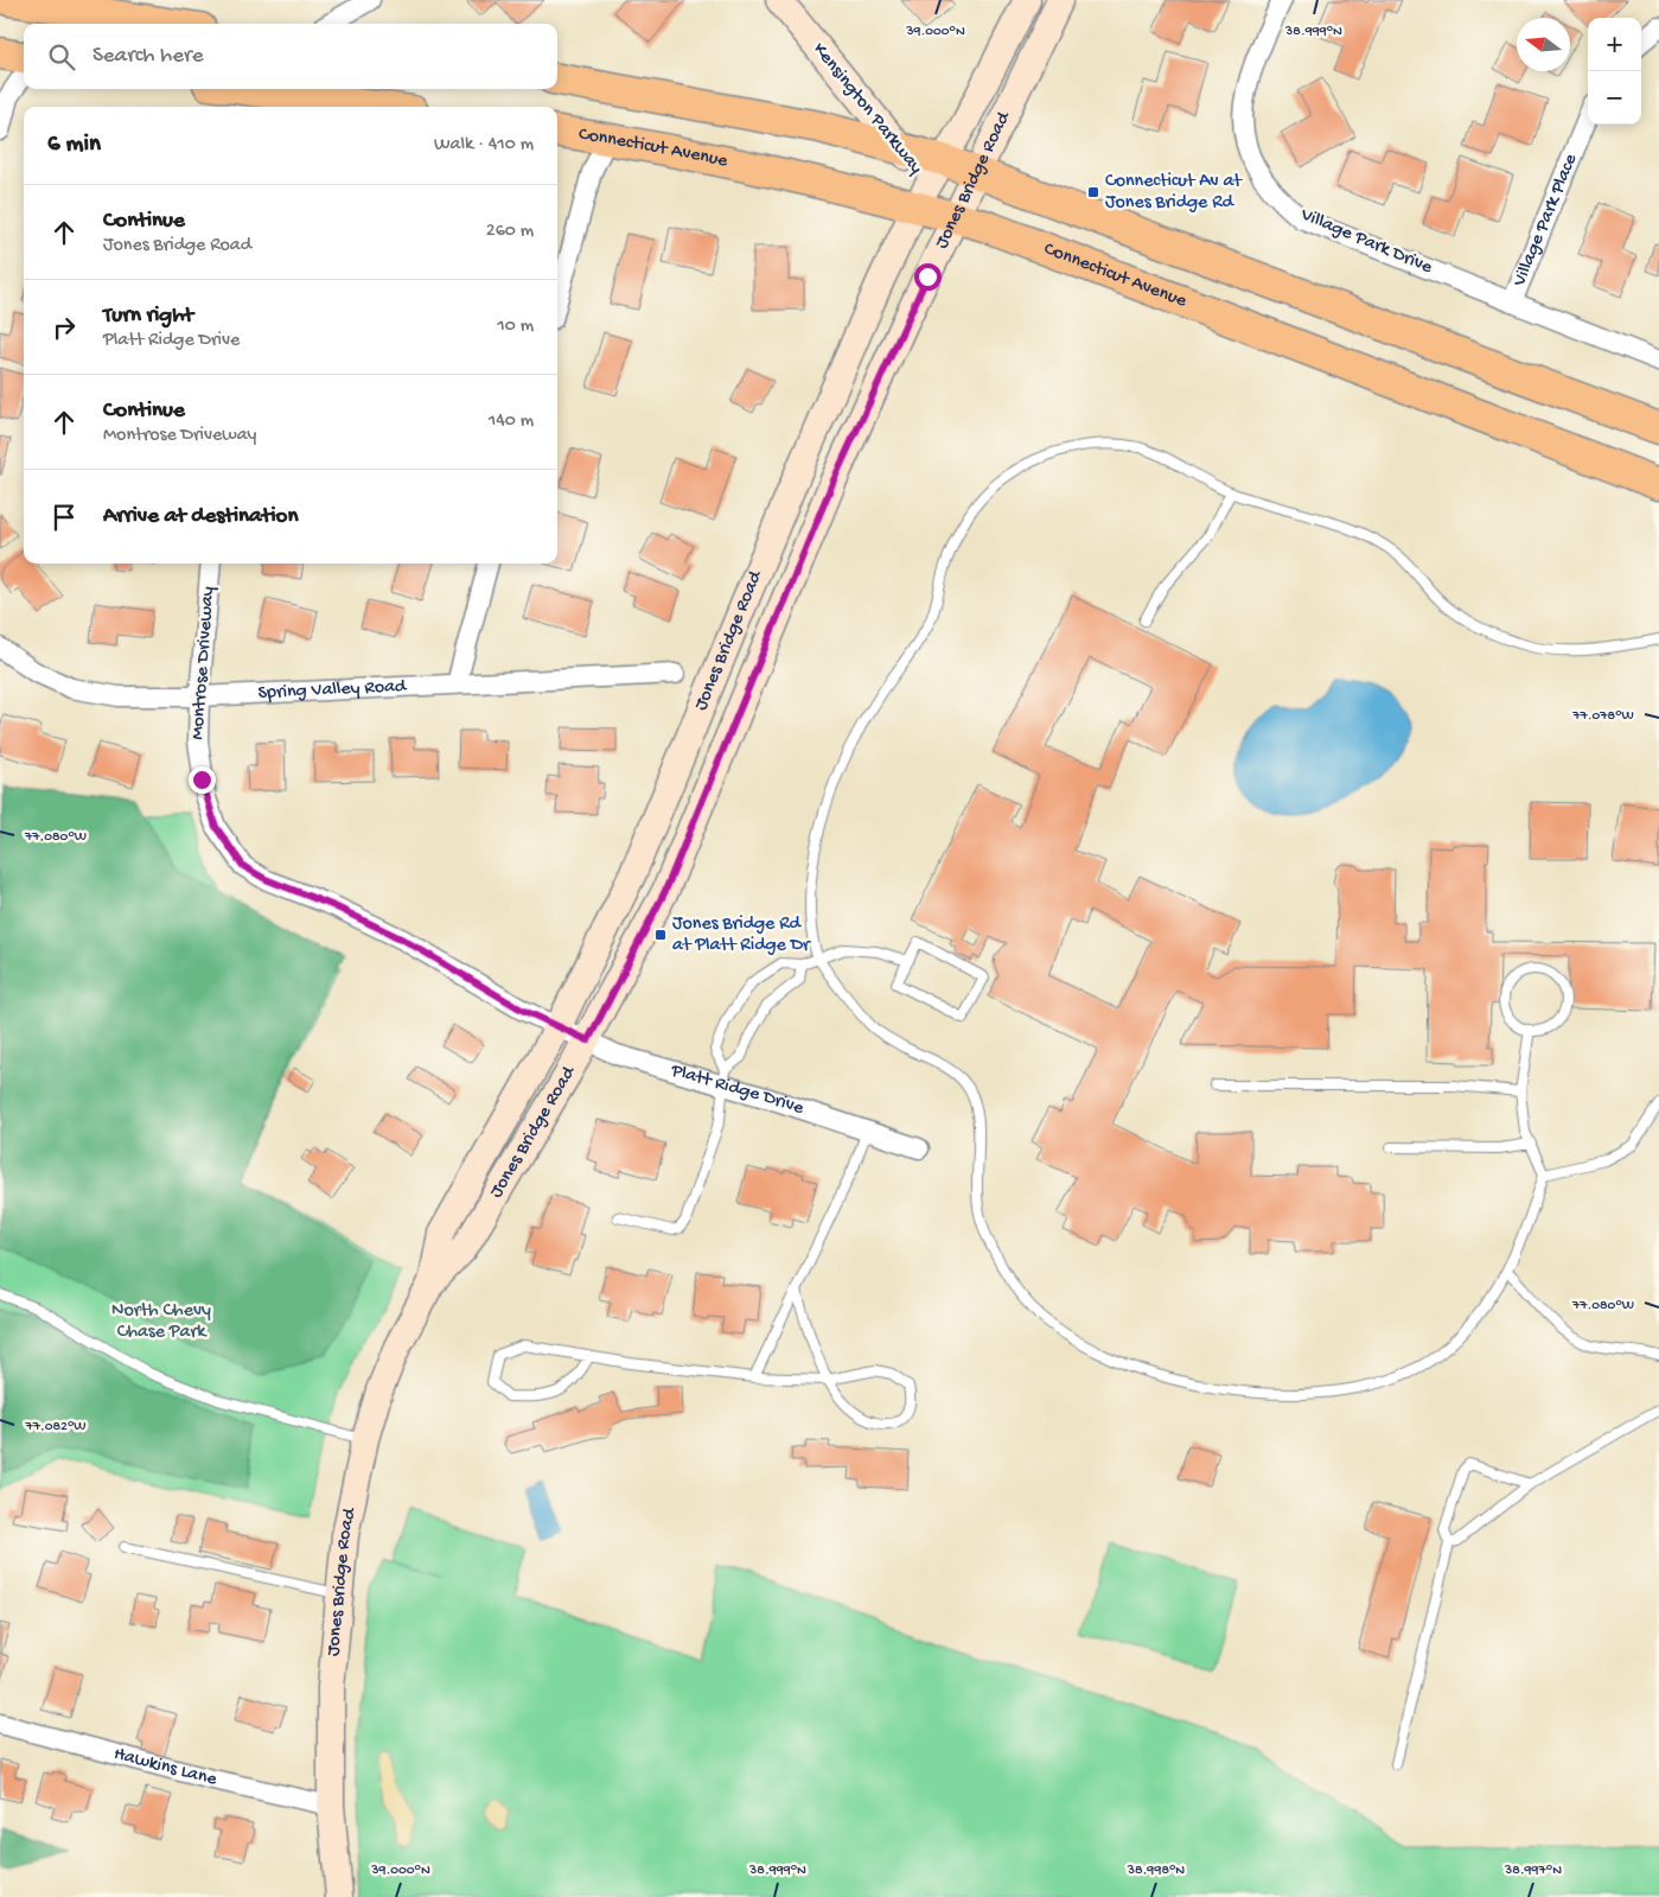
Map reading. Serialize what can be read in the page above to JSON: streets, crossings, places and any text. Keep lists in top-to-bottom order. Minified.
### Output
{"streets":{"main road":["Kensington Parkway","Connecticut Avenue","Jones Bridge Road"],"street":["Village Park Place","Village Park Drive","Montrose Driveway","Spring Valley Road","Platt Ridge Drive","Hawkins Lane"]},"crossings":[["Kensington Parkway","Connecticut Avenue"],["Connecticut Avenue","Jones Bridge Road"],["Jones Bridge Road","Montrose Driveway"],["Jones Bridge Road","Platt Ridge Drive"],["Jones Bridge Road","Hawkins Lane"],["Village Park Place","Village Park Drive"],["Montrose Driveway","Spring Valley Road"],["Montrose Driveway","Platt Ridge Drive"]],"parks":["North Chevy Chase Park"],"places":{"transit":["Connecticut Av at Jones Bridge Rd","Jones Bridge Rd at Platt Ridge Dr"]},"north":"left","page":{"map_buttons":["+","−"],"search":"Search here","heading":["6 min","Walk · 410 m"],"list":[["Continue","Jones Bridge Road","260 m"],["Turn right","Platt Ridge Drive","10 m"],["Continue","Montrose Driveway","140 m"],"Arrive at destination"]},"coordinates":["39.000°N","38.999°N","77.078°W","77.080°W","77.082°W","38.998°N","38.997°N"]}
